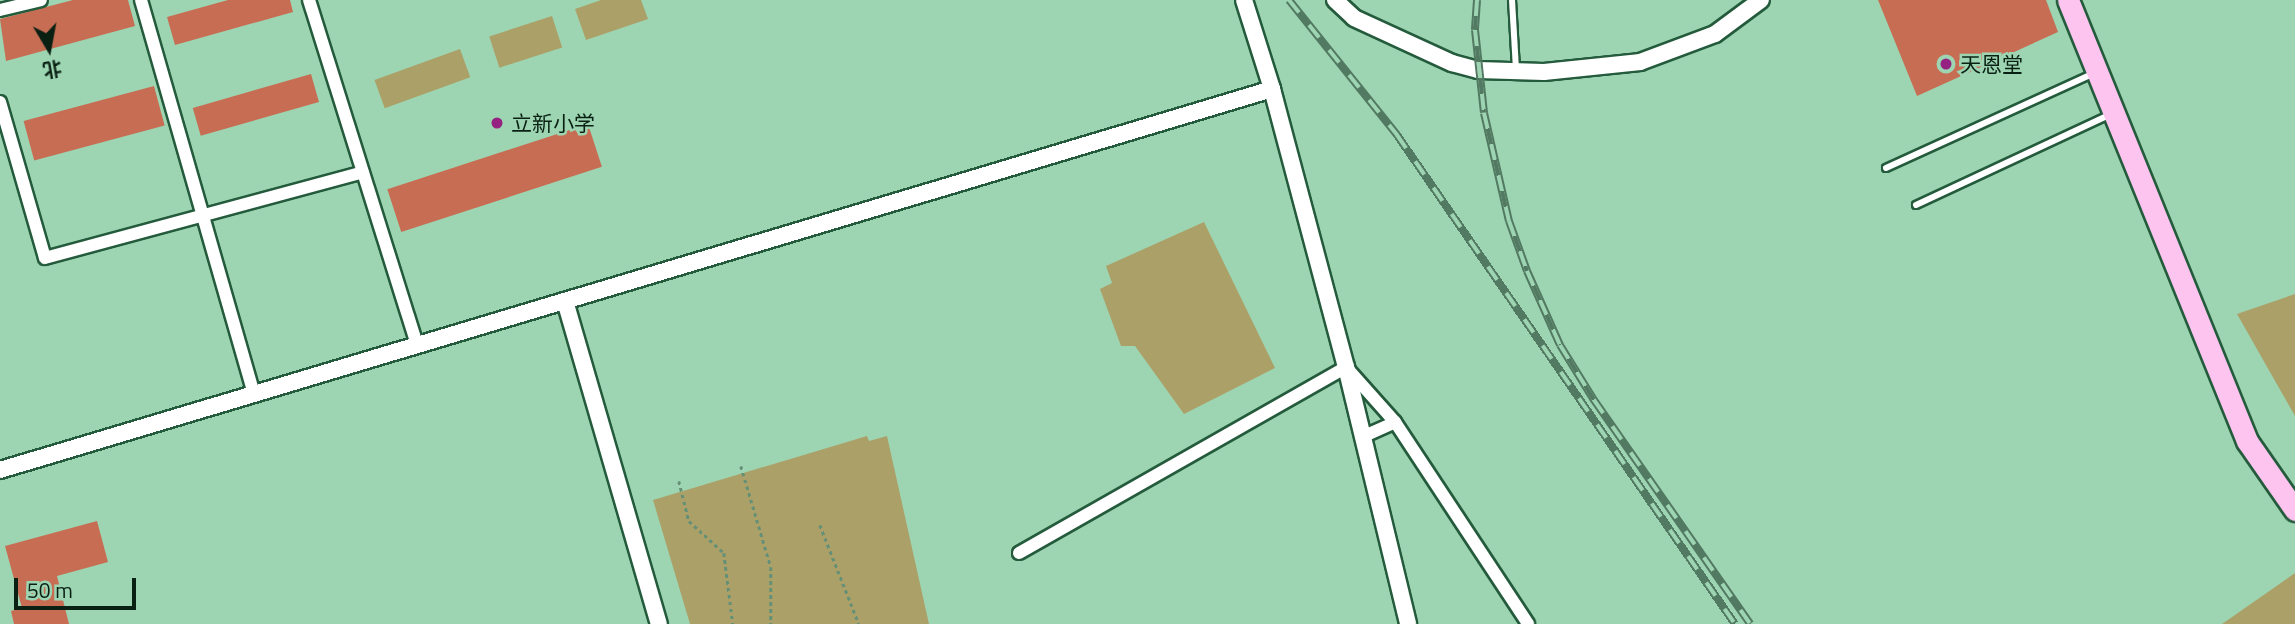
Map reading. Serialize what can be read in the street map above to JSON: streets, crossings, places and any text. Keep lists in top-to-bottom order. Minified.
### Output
{"places":["天恩堂","立新小学"],"scale_bar":"50 m","north":"bottom"}
